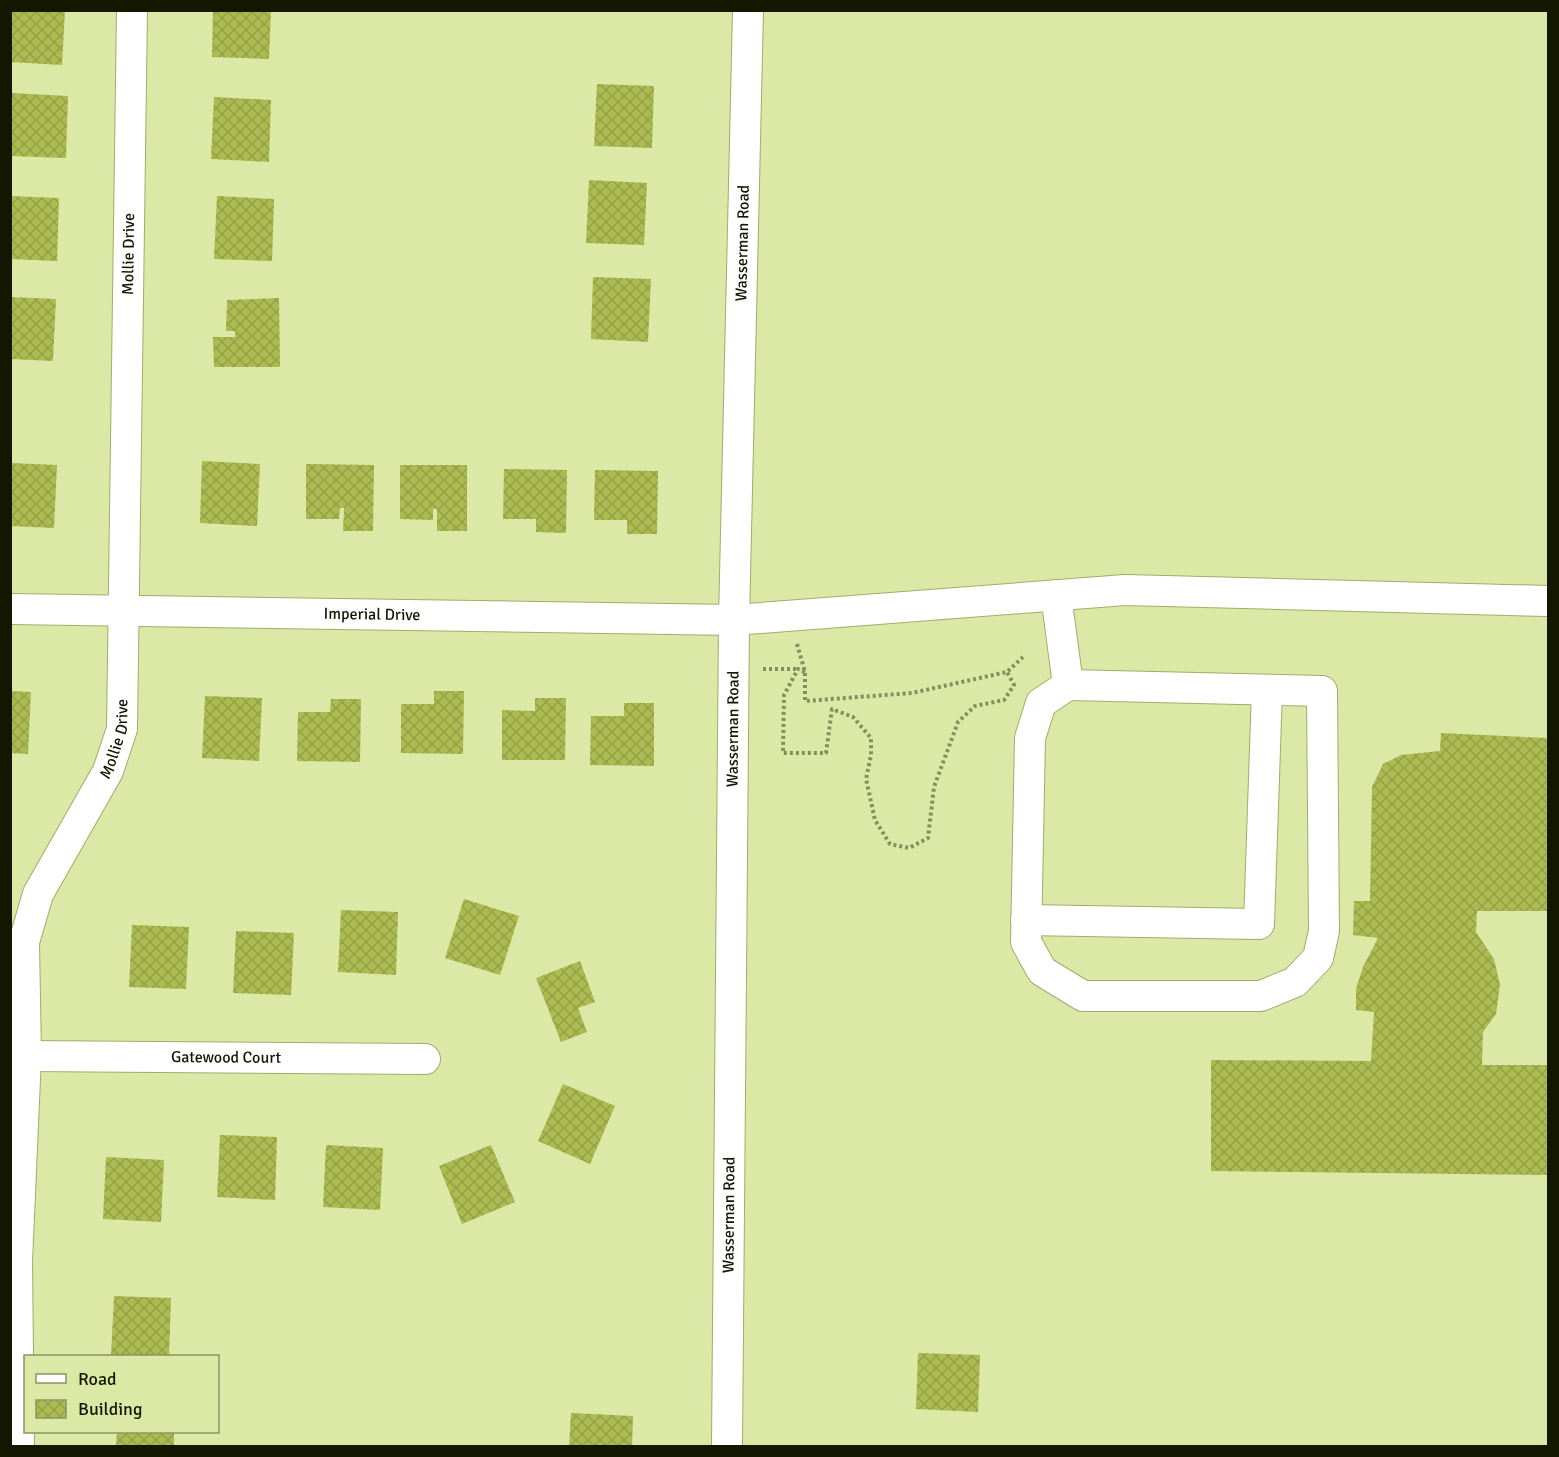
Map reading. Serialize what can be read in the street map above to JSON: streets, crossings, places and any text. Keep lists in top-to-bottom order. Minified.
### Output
{"streets":{"street":["Wasserman Road","Mollie Drive","Imperial Drive","Gatewood Court"]},"crossings":[["Wasserman Road","Imperial Drive"],["Mollie Drive","Imperial Drive"],["Mollie Drive","Gatewood Court"]],"legend":["Road","Building"]}
